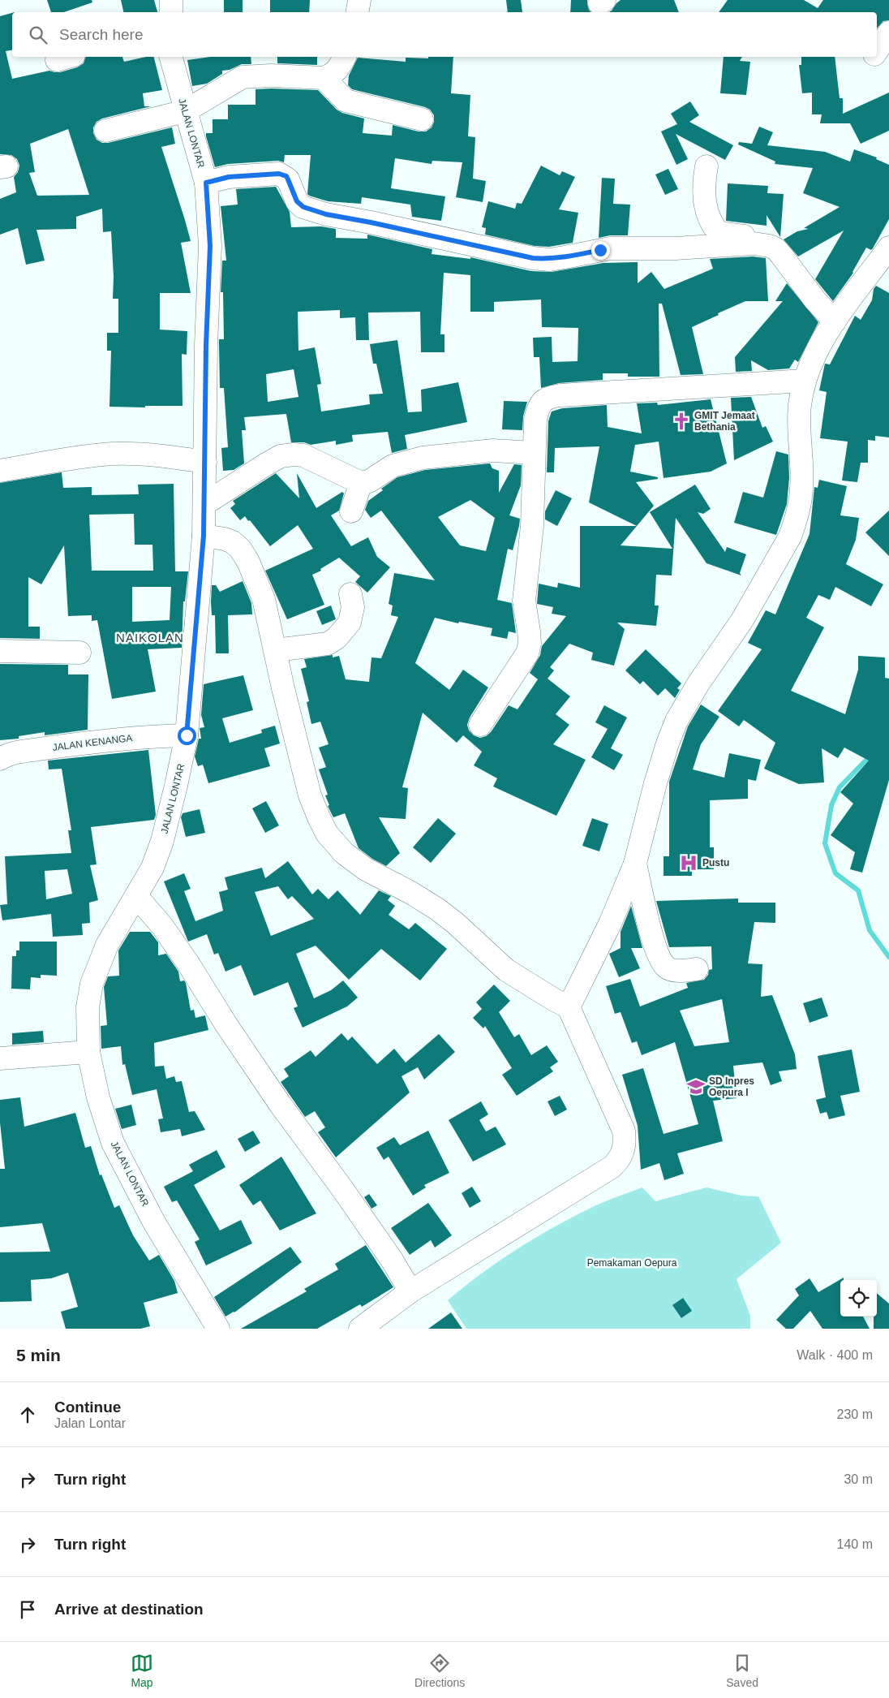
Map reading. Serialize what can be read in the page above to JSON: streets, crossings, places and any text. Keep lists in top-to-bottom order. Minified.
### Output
{"streets":{"street":["JALAN LONTAR","JALAN KENANGA"]},"crossings":[["JALAN LONTAR","JALAN KENANGA"]],"districts":["NAIKOLAN"],"parks":["Pemakaman Oepura"],"places":{"church":["GMIT Jemaat Bethania"],"hospital":["Pustu"],"school or university":["SD Inpres Oepura I"]},"page":{"search":"Search here","heading":["5 min","Walk · 400 m"],"list":[["Continue","Jalan Lontar","230 m"],["Turn right","30 m"],["Turn right","140 m"],"Arrive at destination"],"nav":["Map","Directions","Saved"]}}
